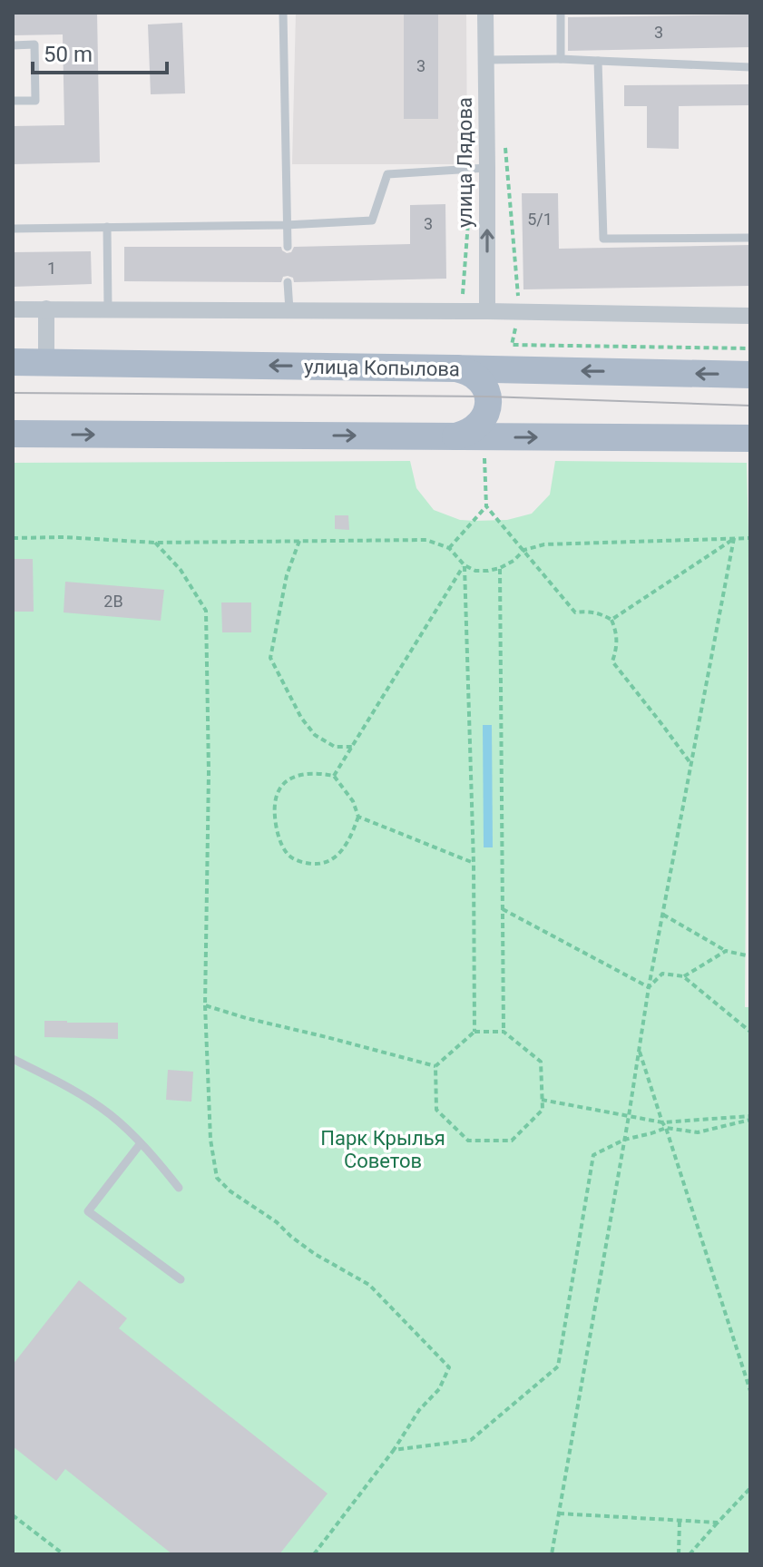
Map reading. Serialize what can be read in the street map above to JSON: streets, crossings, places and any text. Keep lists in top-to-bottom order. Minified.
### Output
{"streets":{"main road":["улица Копылова"],"street":["улица Лядова"]},"one_way":["улица Лядова"],"parks":["Парк Крылья Советов"],"house_numbers":["3","3","5/1","3","1","2В"],"scale_bar":"50 m"}
